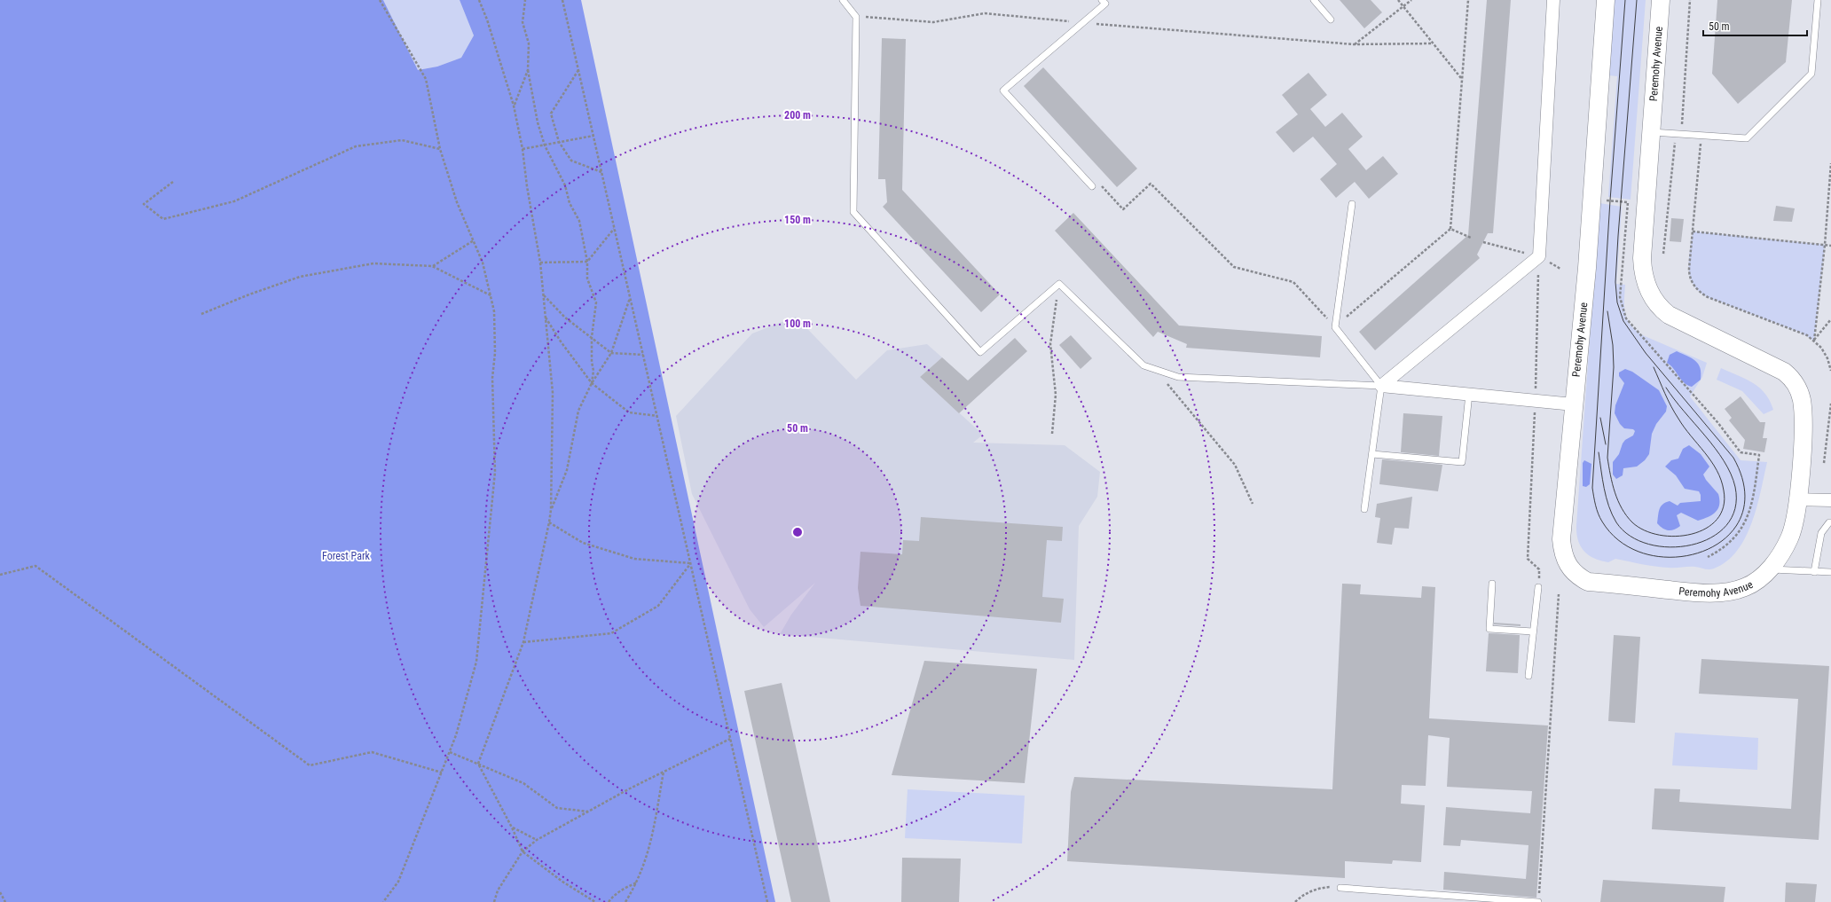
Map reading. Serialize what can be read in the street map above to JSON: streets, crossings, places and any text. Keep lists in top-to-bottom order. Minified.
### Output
{"streets":{"main road":["Peremohy Avenue"]},"parks":["Forest Park"],"scale_bar":"50 m","rings":["200 m","150 m","100 m","50 m"]}
